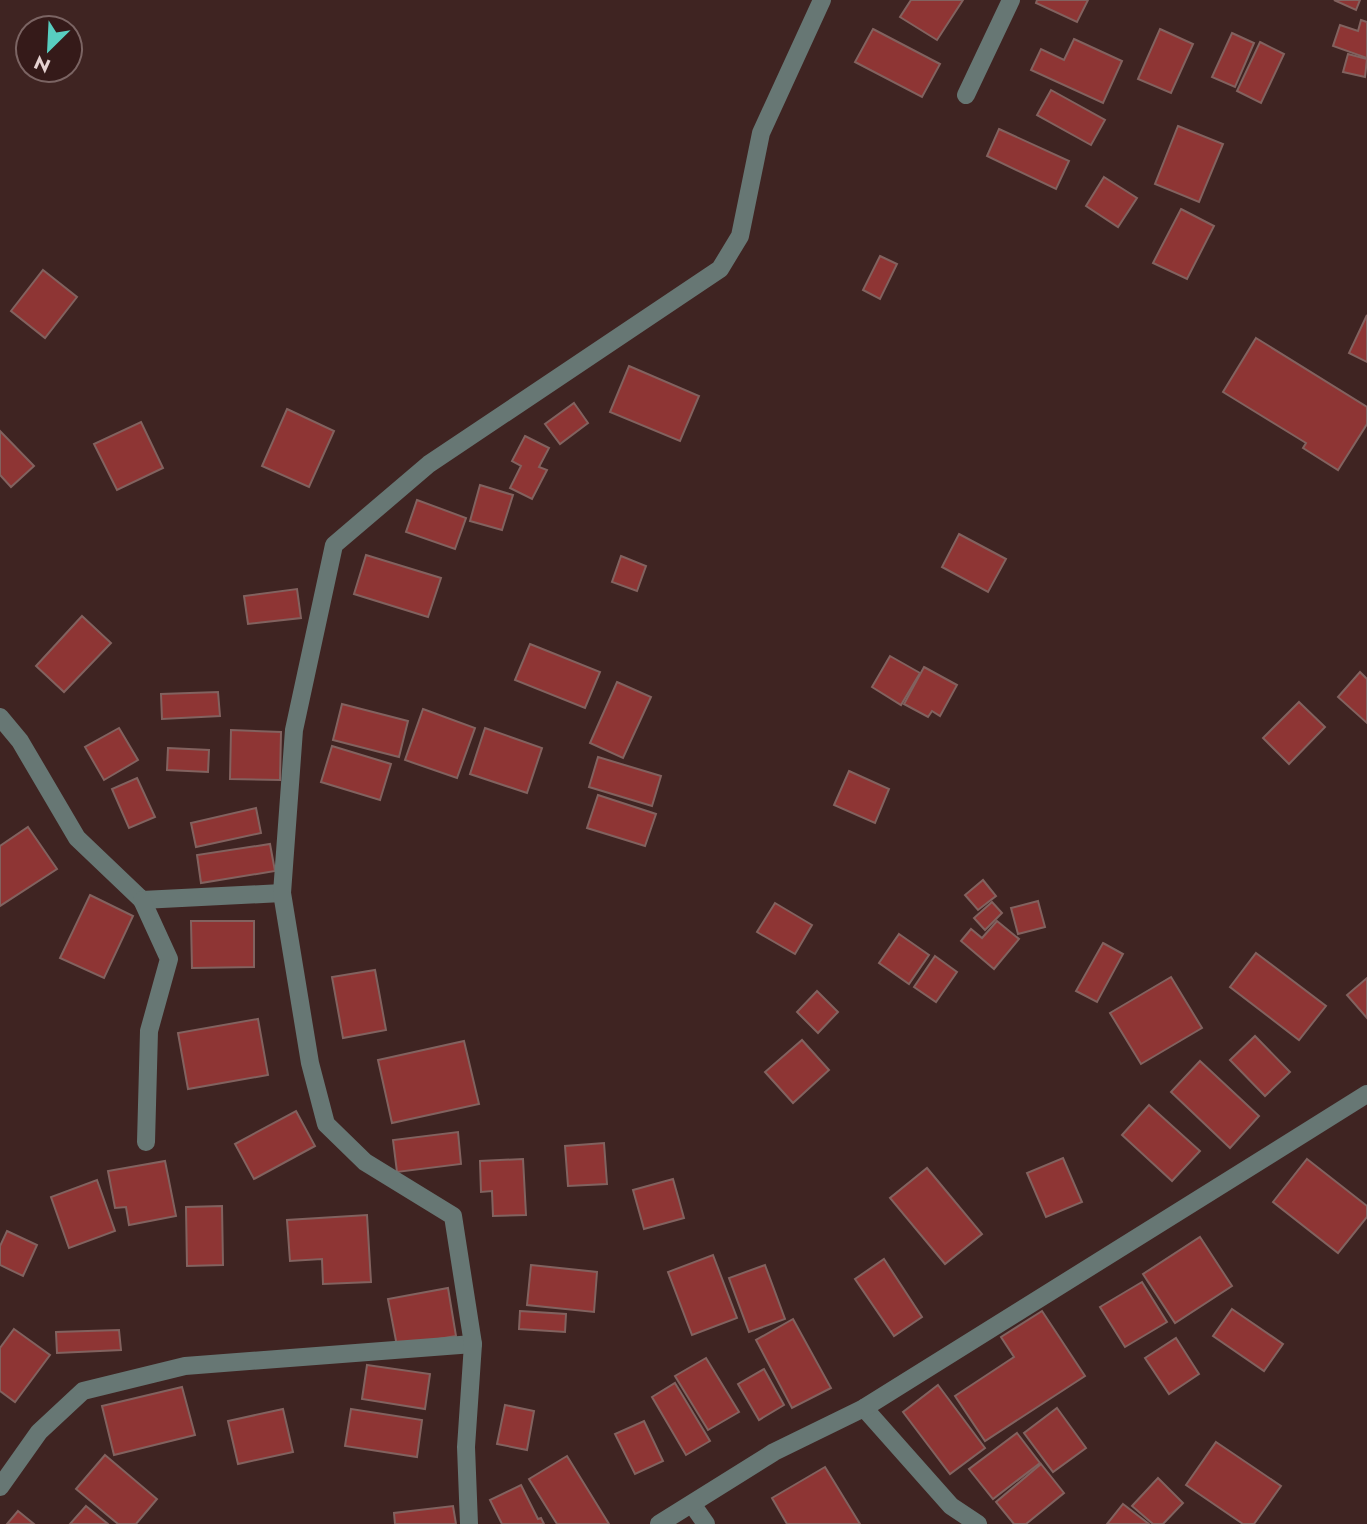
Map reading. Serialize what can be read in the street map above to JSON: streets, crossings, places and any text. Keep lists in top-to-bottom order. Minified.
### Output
{"north":"bottom left"}
